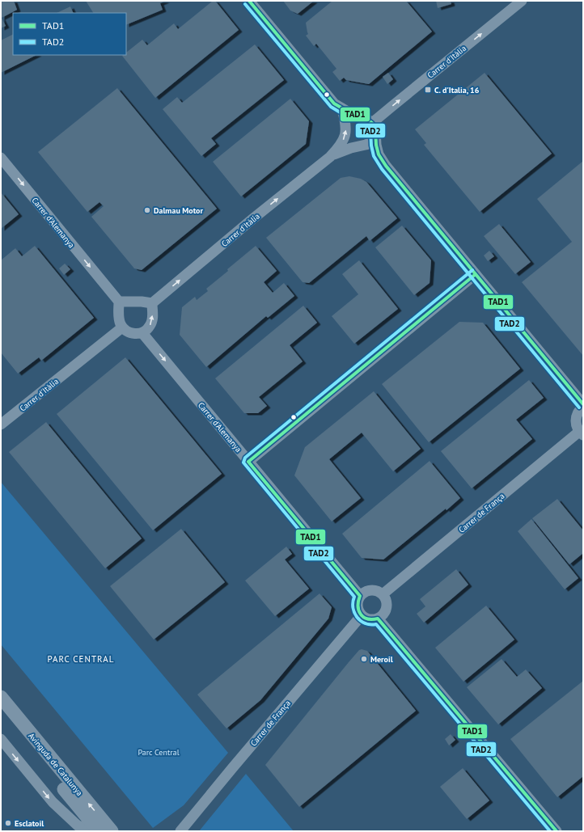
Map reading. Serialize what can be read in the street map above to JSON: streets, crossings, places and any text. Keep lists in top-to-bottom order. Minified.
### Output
{"streets":{"street":["Carrer d'Itàlia","Carrer d'Alemanya","Carrer de França","Avinguda de Catalunya"]},"crossings":[["Carrer d'Itàlia","Carrer d'Alemanya"],["Carrer d'Alemanya","Carrer de França"]],"one_way":["Carrer d'Itàlia","Carrer d'Alemanya"],"districts":["PARC CENTRAL"],"parks":["Parc Central"],"places":{"transit":["C. d'Italia, 16"],"other":["Dalmau Motor","Meroil","Esclatoil"]},"lines":["transit line TAD1","transit line TAD2"],"legend":["TAD1","TAD2"]}
